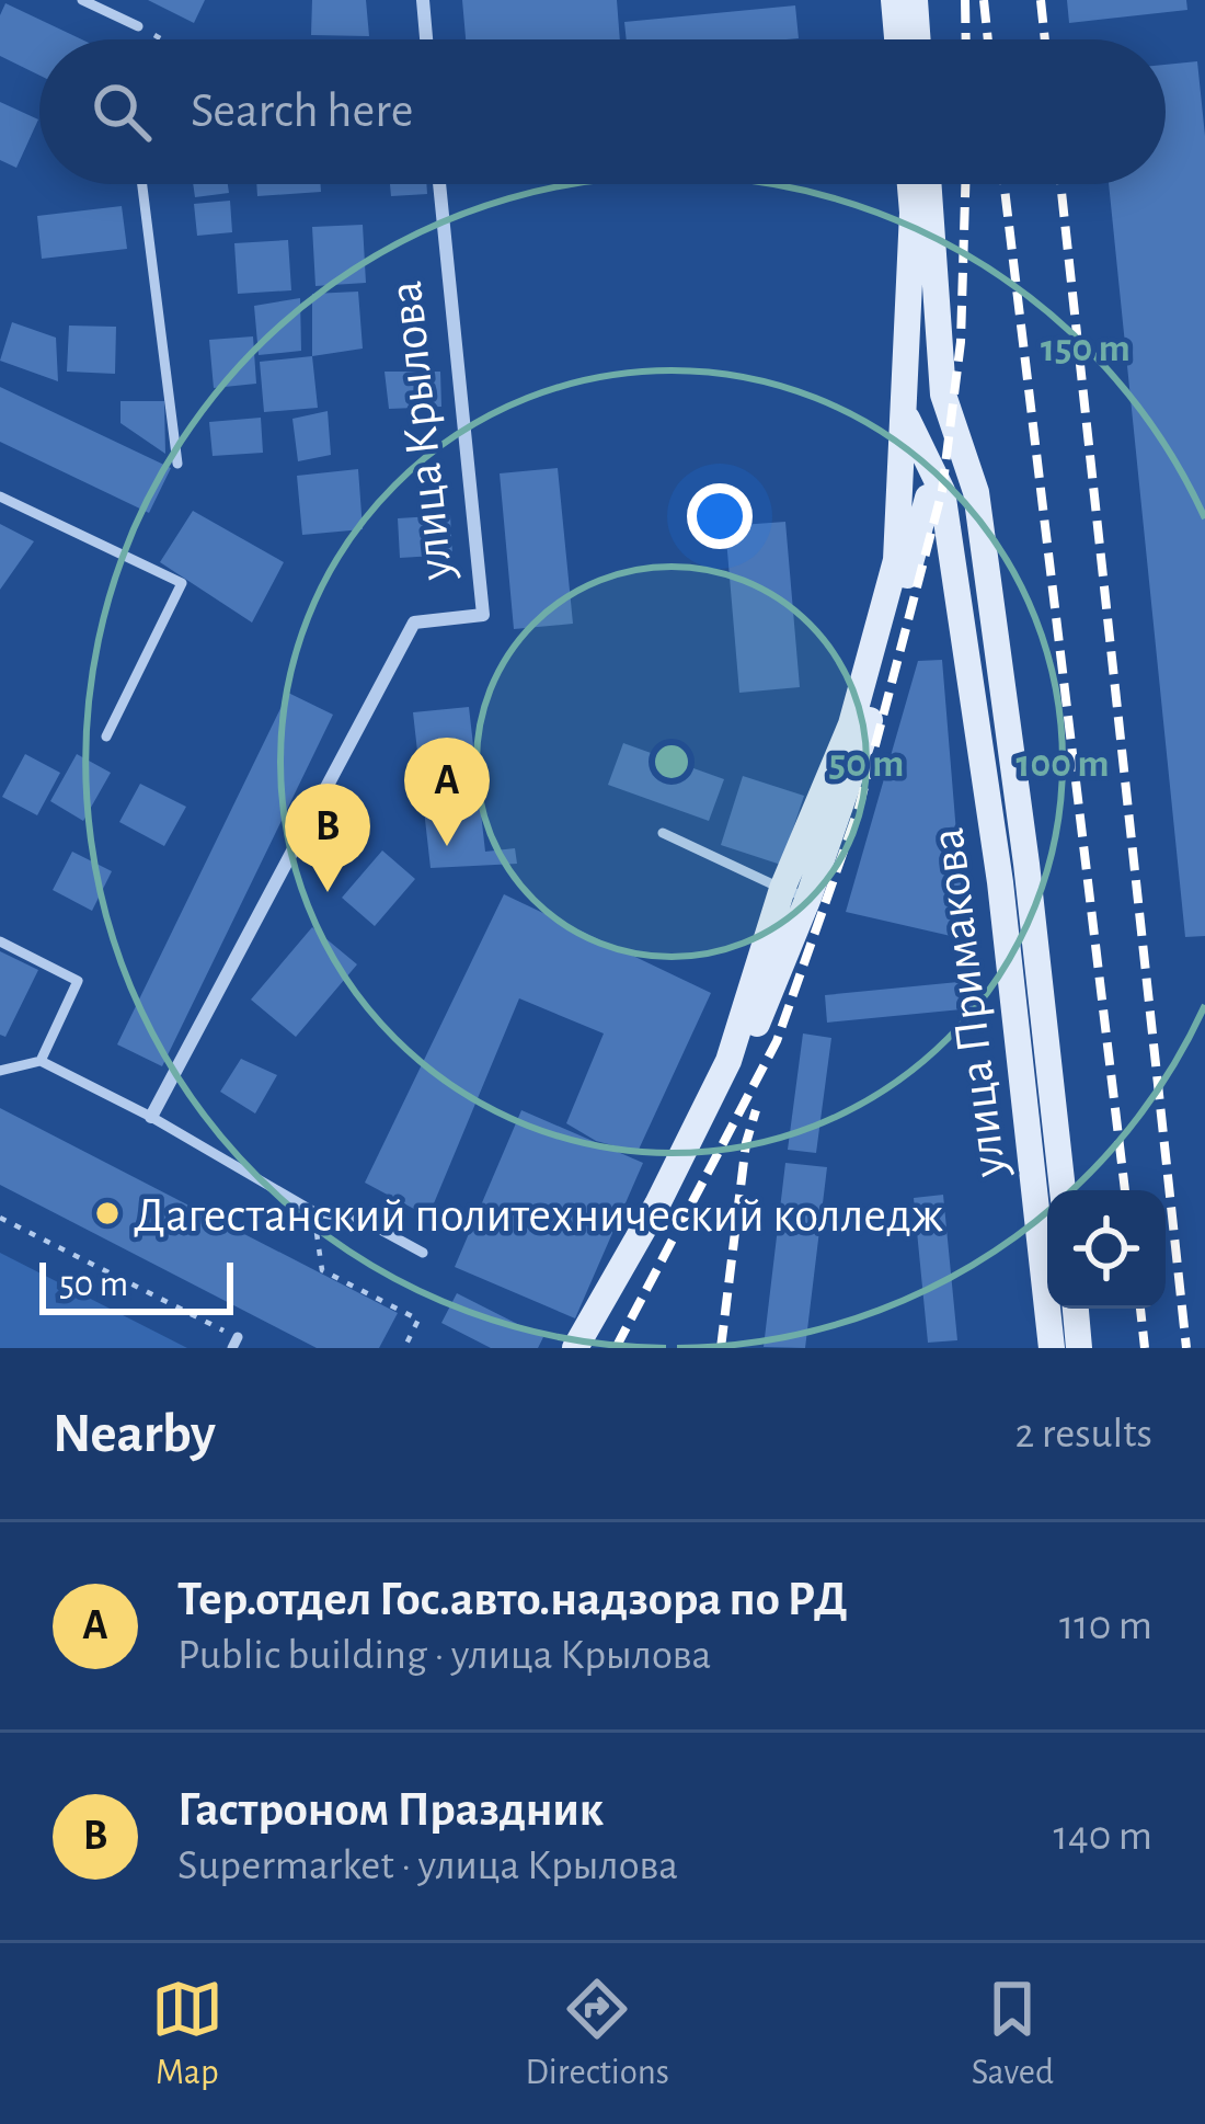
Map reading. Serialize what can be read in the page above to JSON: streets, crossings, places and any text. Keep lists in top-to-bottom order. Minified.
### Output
{"streets":{"main road":["улица Примакова"],"street":["улица Крылова"]},"places":["Дагестанский политехнический колледж"],"scale_bar":"50 m","page":{"search":"Search here","pins":["A","B"],"scale":"50 m","heading":["Nearby","2 results"],"list":[{"mark":"A","name":"Тер.отдел Гос.авто.надзора по РД","note":"Public building · улица Крылова","value":"110 m"},{"mark":"B","name":"Гастроном Праздник","note":"Supermarket · улица Крылова","value":"140 m"}],"nav":["Map","Directions","Saved"]},"rings":["150 m","50 m","100 m"]}
